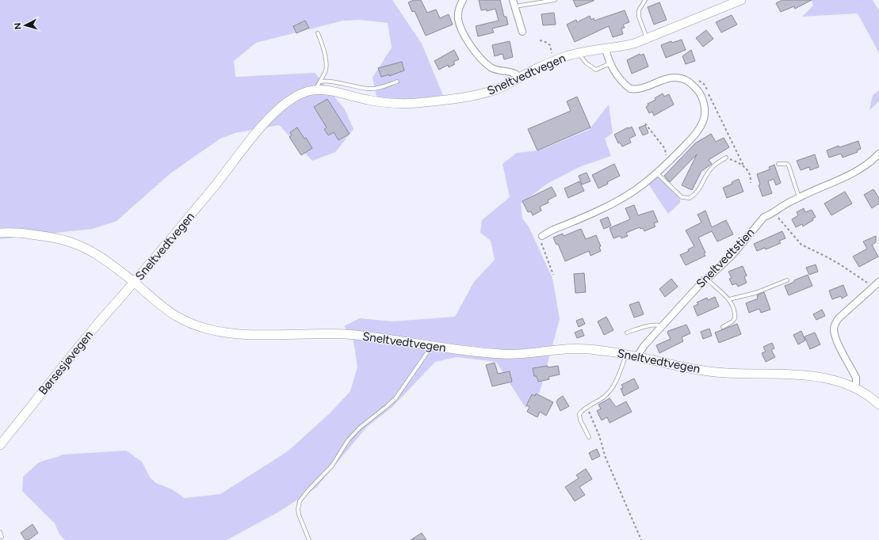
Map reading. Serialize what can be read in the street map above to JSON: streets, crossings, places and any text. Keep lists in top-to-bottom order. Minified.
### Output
{"streets":{"main road":["Sneltvedtvegen","Børsesjøvegen"],"street":["Sneltvedtstien"]},"crossings":[["Sneltvedtvegen","Sneltvedtstien"],["Sneltvedtvegen","Børsesjøvegen"]],"north":"left"}
